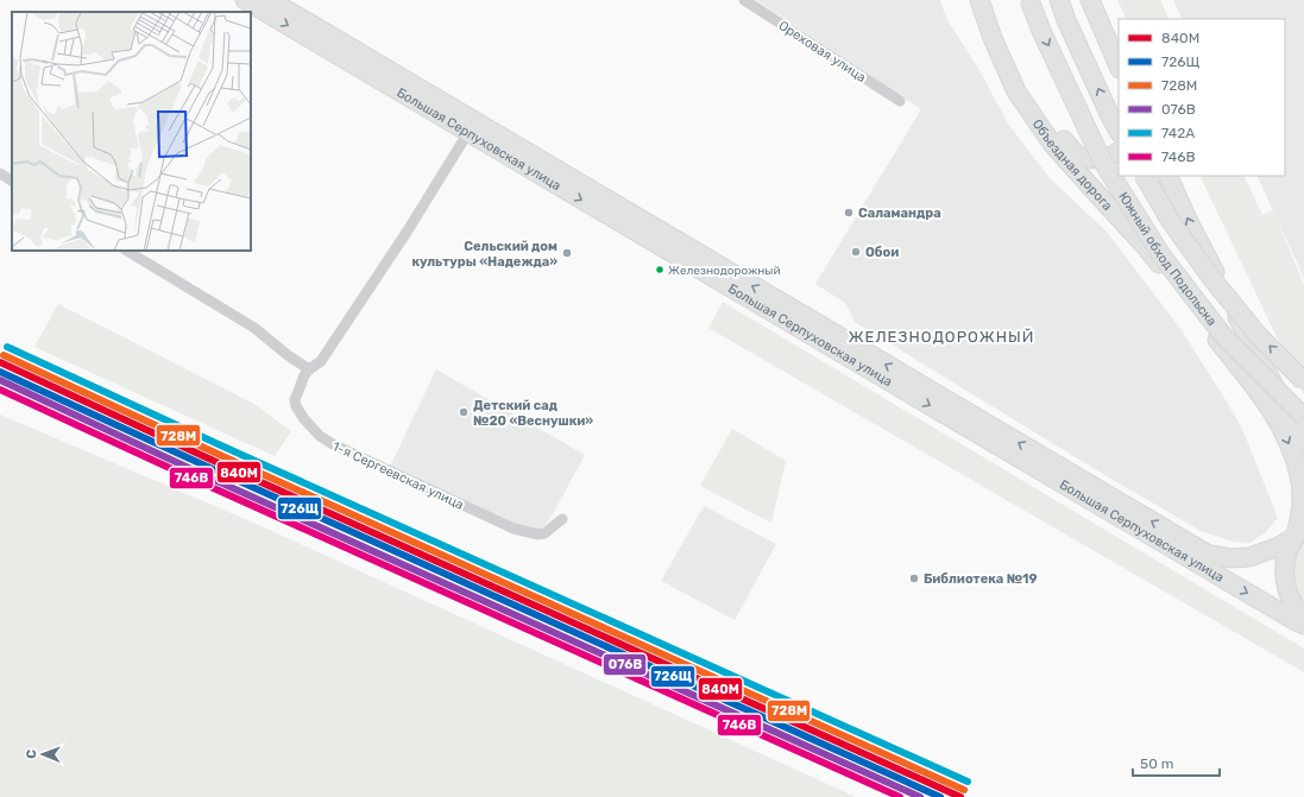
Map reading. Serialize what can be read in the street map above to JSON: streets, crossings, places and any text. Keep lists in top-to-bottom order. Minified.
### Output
{"streets":{"main road":["Большая Серпуховская улица","Объездная дорога","Южный обход Подольска"],"street":["Ореховая улица","1-я Сергеевская улица"]},"crossings":[["Большая Серпуховская улица","Объездная дорога"],["Большая Серпуховская улица","1-я Сергеевская улица"]],"districts":["ЖЕЛЕЗНОДОРОЖНЫЙ"],"places":["Саламандра","Обои","Сельский дом культуры «Надежда»","Железнодорожный","Детский сад №20 «Веснушки»","Библиотека №19"],"lines":["transit line 742А","transit line 728М","transit line 840М","transit line 726Щ","transit line 076В","transit line 746В"],"legend":["840М","726Щ","728М","076В","742А","746В"],"scale_bar":"50 m","north":"left"}
